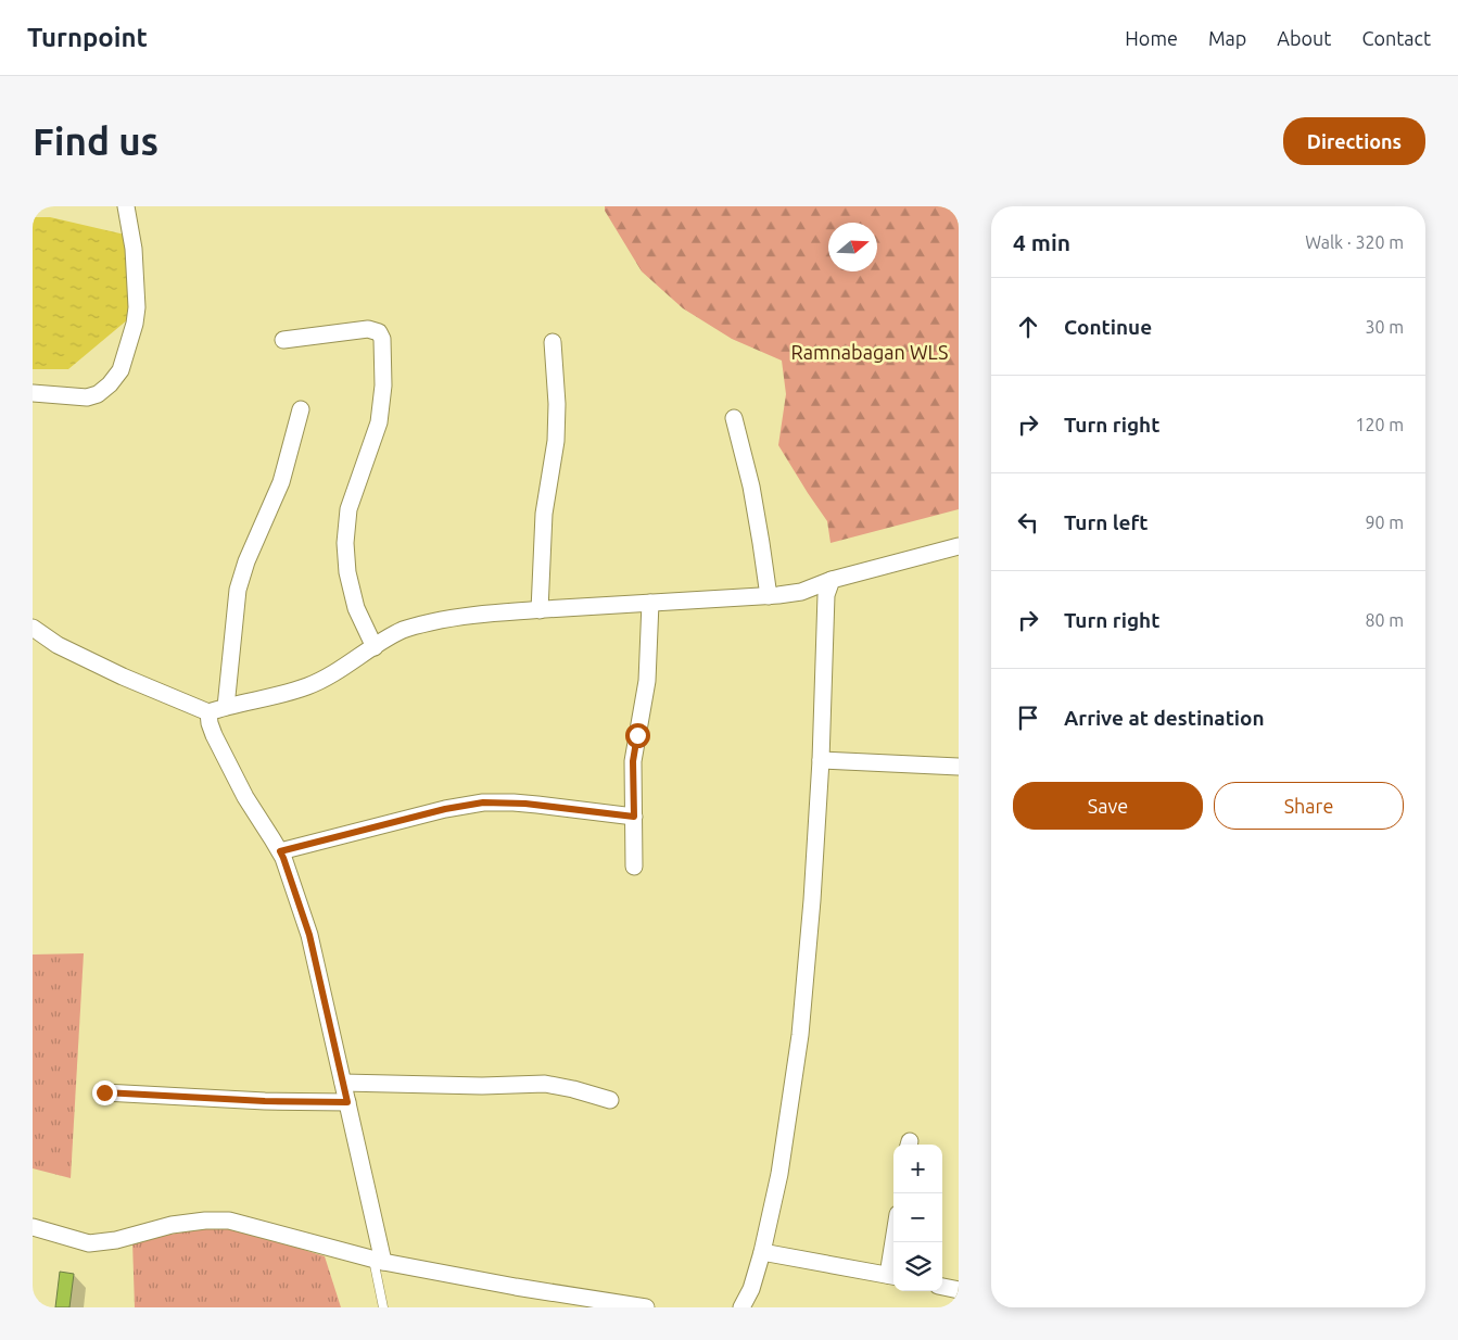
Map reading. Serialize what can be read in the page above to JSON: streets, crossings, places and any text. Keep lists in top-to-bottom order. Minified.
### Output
{"parks":["Ramnabagan WLS"],"north":"right","page":{"header":"Turnpoint","nav":["Home","Map","About","Contact"],"buttons":["Directions",["Save","Share"]],"title":"Find us","heading":["4 min","Walk · 320 m"],"list":[["Continue","30 m"],["Turn right","120 m"],["Turn left","90 m"],["Turn right","80 m"],"Arrive at destination"],"map_buttons":["+","−"]}}
